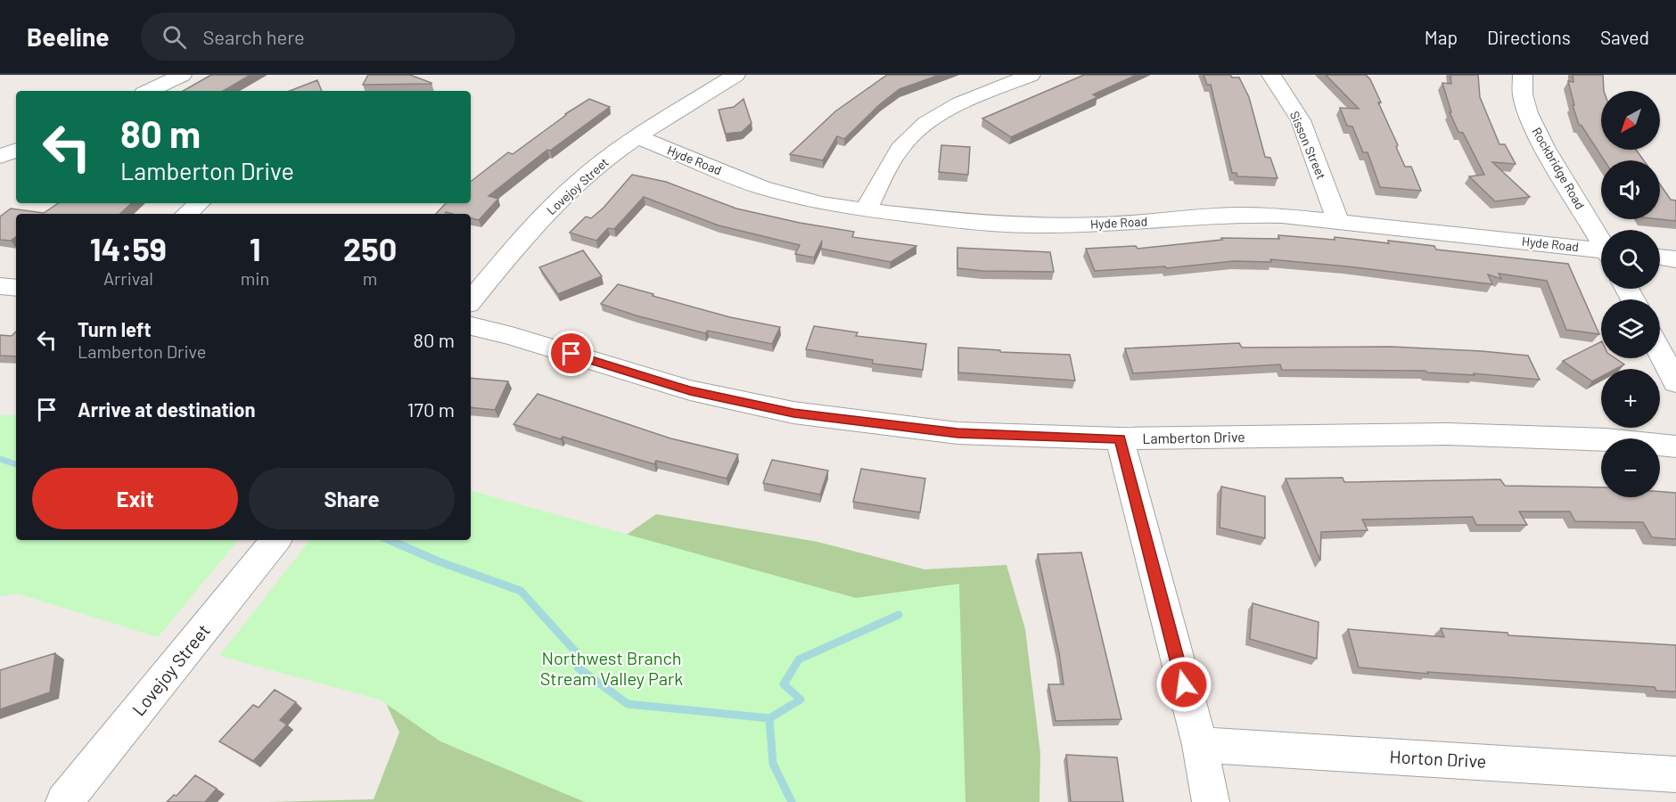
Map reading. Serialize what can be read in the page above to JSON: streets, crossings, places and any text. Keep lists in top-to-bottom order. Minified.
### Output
{"streets":{"street":["Sisson Street","Hyde Road","Rockbridge Road","Lovejoy Street","Lamberton Drive","Horton Drive"]},"crossings":[["Sisson Street","Hyde Road"],["Hyde Road","Lovejoy Street"]],"parks":["Northwest Branch Stream Valley Park"],"north":"bottom left","page":{"header":"Beeline","search":"Search here","nav":["Map","Directions","Saved"],"map_buttons":["+","−"],"turn":["80 m","Lamberton Drive"],"eta":["14:59","Arrival","1","min","250","m"],"list":[{"name":"Turn left","note":"Lamberton Drive","value":"80 m"},{"name":"Arrive at destination","value":"170 m"}],"buttons":["Exit","Share"]}}
